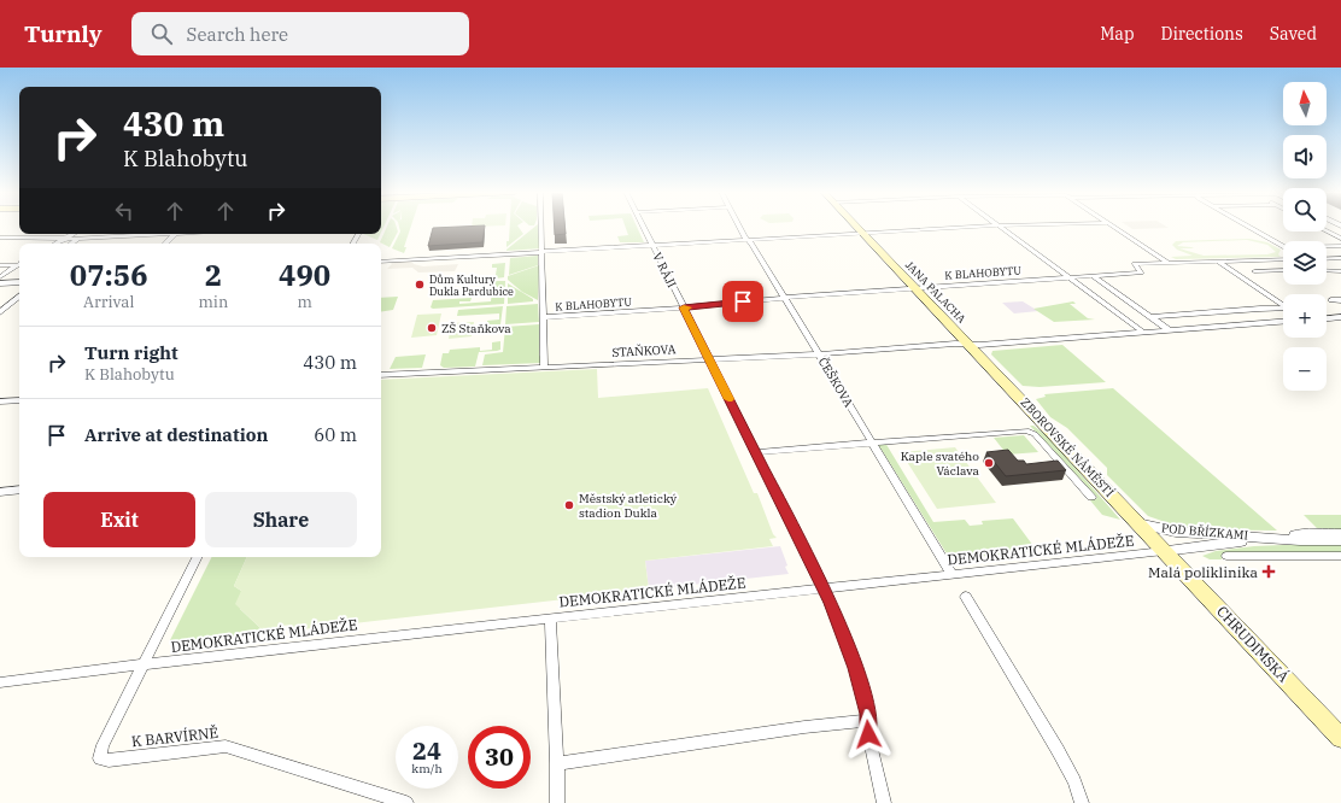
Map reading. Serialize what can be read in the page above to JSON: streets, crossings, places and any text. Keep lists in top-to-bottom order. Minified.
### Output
{"streets":{"main road":["JANA PALACHA","ZBOROVSKÉ NÁMĚSTÍ","CHRUDIMSKÁ"],"street":["V RÁJI","K BLAHOBYTU","STAŇKOVA","ČEŠKOVA","POD BŘÍZKAMI","DEMOKRATICKÉ MLÁDEŽE","K BARVÍRNĚ"]},"crossings":[["V RÁJI","K BLAHOBYTU"],["V RÁJI","STAŇKOVA"],["V RÁJI","DEMOKRATICKÉ MLÁDEŽE"],["K BLAHOBYTU","JANA PALACHA"],["K BLAHOBYTU","ČEŠKOVA"],["JANA PALACHA","STAŇKOVA"],["JANA PALACHA","ZBOROVSKÉ NÁMĚSTÍ"],["STAŇKOVA","ČEŠKOVA"],["STAŇKOVA","ZBOROVSKÉ NÁMĚSTÍ"],["ČEŠKOVA","DEMOKRATICKÉ MLÁDEŽE"],["ZBOROVSKÉ NÁMĚSTÍ","POD BŘÍZKAMI"],["ZBOROVSKÉ NÁMĚSTÍ","DEMOKRATICKÉ MLÁDEŽE"],["ZBOROVSKÉ NÁMĚSTÍ","CHRUDIMSKÁ"],["POD BŘÍZKAMI","DEMOKRATICKÉ MLÁDEŽE"],["POD BŘÍZKAMI","CHRUDIMSKÁ"],["DEMOKRATICKÉ MLÁDEŽE","CHRUDIMSKÁ"],["DEMOKRATICKÉ MLÁDEŽE","K BARVÍRNĚ"]],"places":{"other":["Dům Kultury Dukla Pardubice","ZŠ Staňkova","Kaple svatého Václava","Městský atletický stadion Dukla"],"health":["Malá poliklinika"]},"north":"top","page":{"header":"Turnly","search":"Search here","nav":["Map","Directions","Saved"],"map_buttons":["+","−"],"turn":["430 m","K Blahobytu"],"eta":["07:56","Arrival","2","min","490","m"],"list":[{"name":"Turn right","note":"K Blahobytu","value":"430 m"},{"name":"Arrive at destination","value":"60 m"}],"buttons":["Exit","Share"],"speed":"24 km/h","limit":"30"}}
